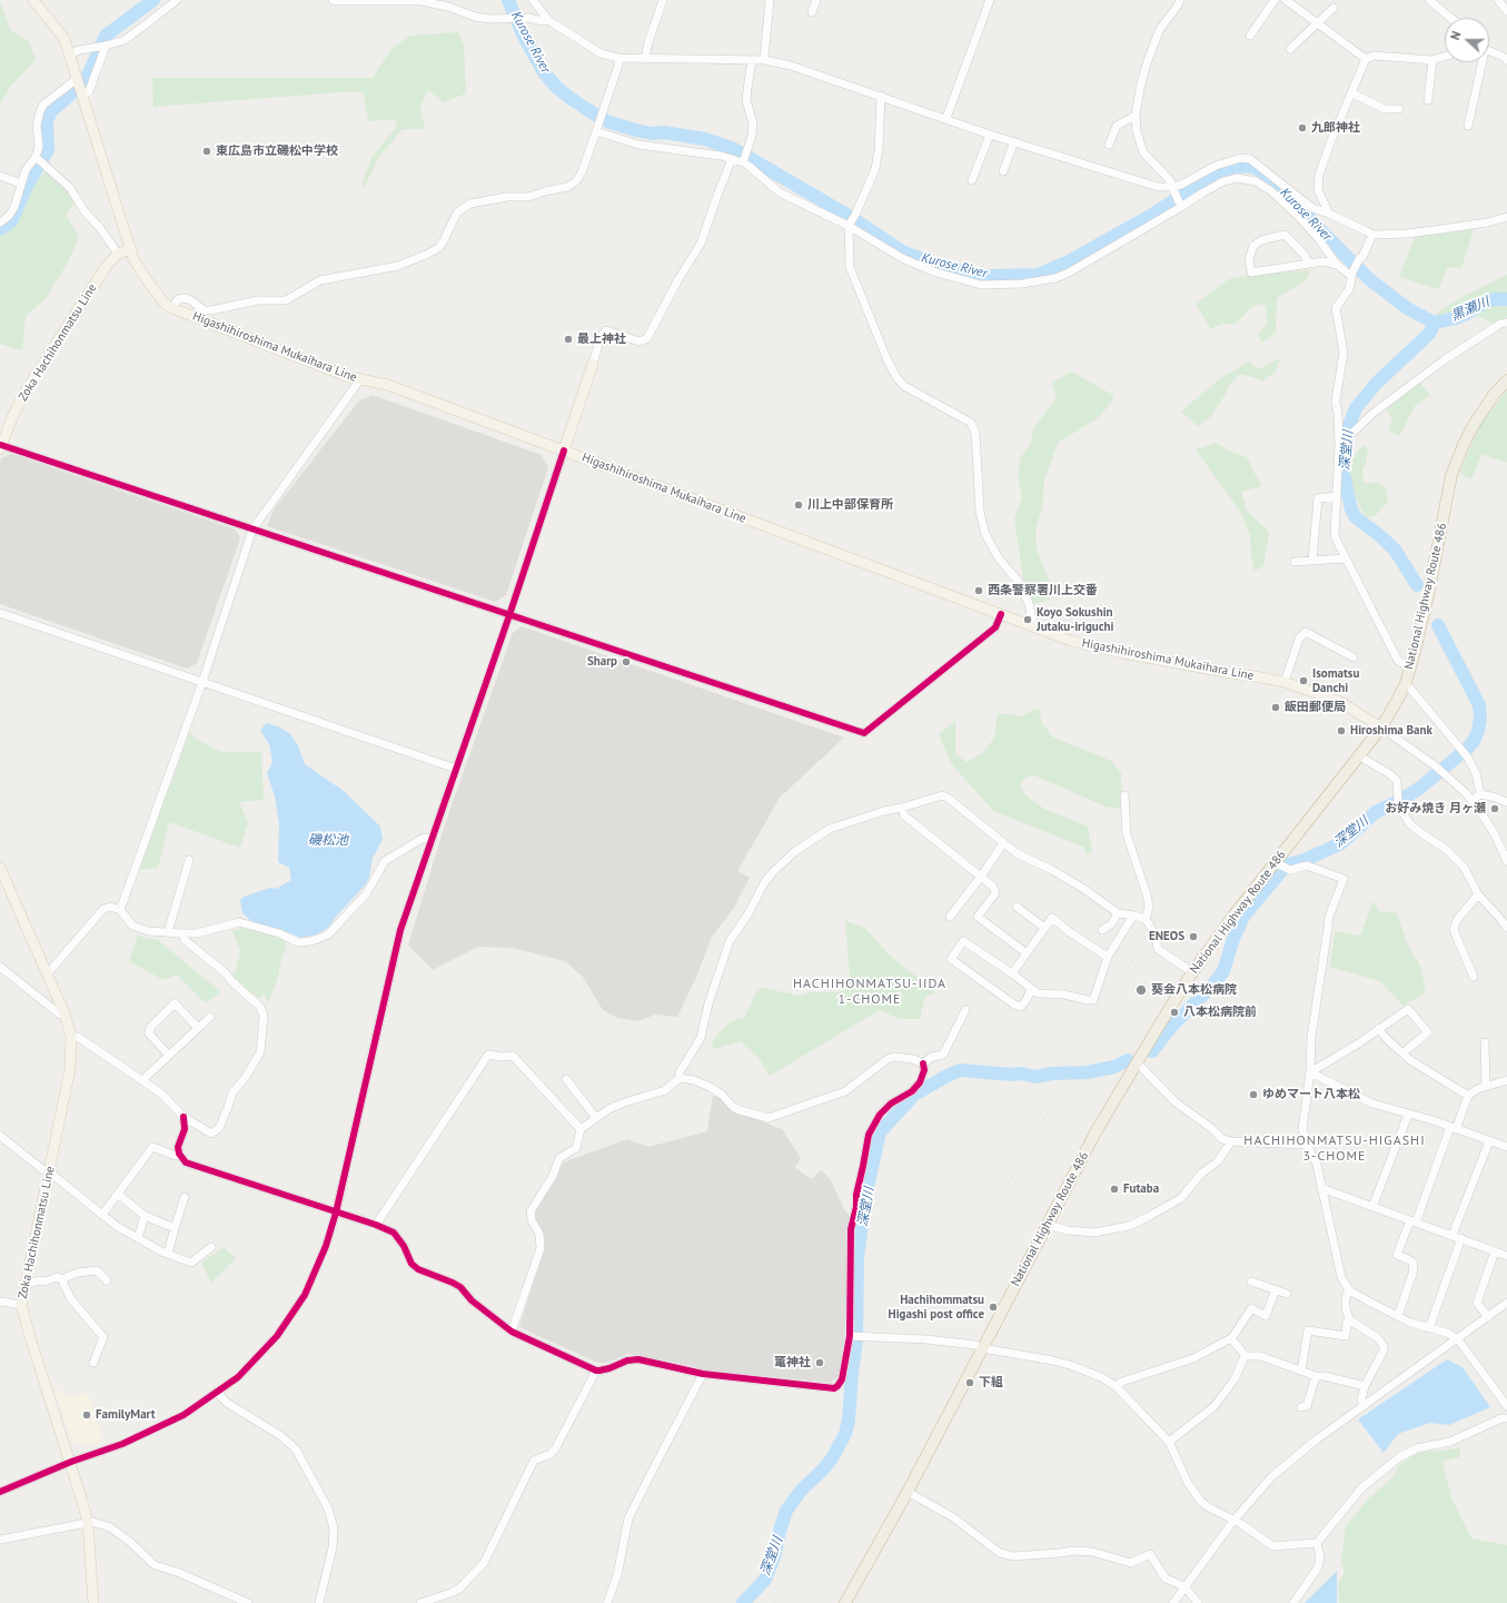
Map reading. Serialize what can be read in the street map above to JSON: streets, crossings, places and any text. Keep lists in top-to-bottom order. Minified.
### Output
{"streets":{"highway":["National Highway Route 486"],"main road":["Zoka Hachihonmatsu Line","Higashihiroshima Mukaihara Line"]},"crossings":[["Higashihiroshima Mukaihara Line","National Highway Route 486"]],"districts":["HACHIHONMATSU-IIDA 1-CHOME","HACHIHONMATSU-HIGASHI 3-CHOME"],"water":["Kurose River","黒瀬川","深堂川","磯松池"],"places":["九郎神社","東広島市立磯松中学校","最上神社","川上中部保育所","西条警察署川上交番","Koyo Sokushin Jutaku-iriguchi","Sharp","Isomatsu Danchi","飯田郵便局","Hiroshima Bank","お好み焼き 月ヶ瀬","ENEOS","葵会八本松病院","八本松病院前","ゆめマート八本松","Futaba","Hachihommatsu Higashi post office","竃神社","下組","FamilyMart"],"north":"left"}
